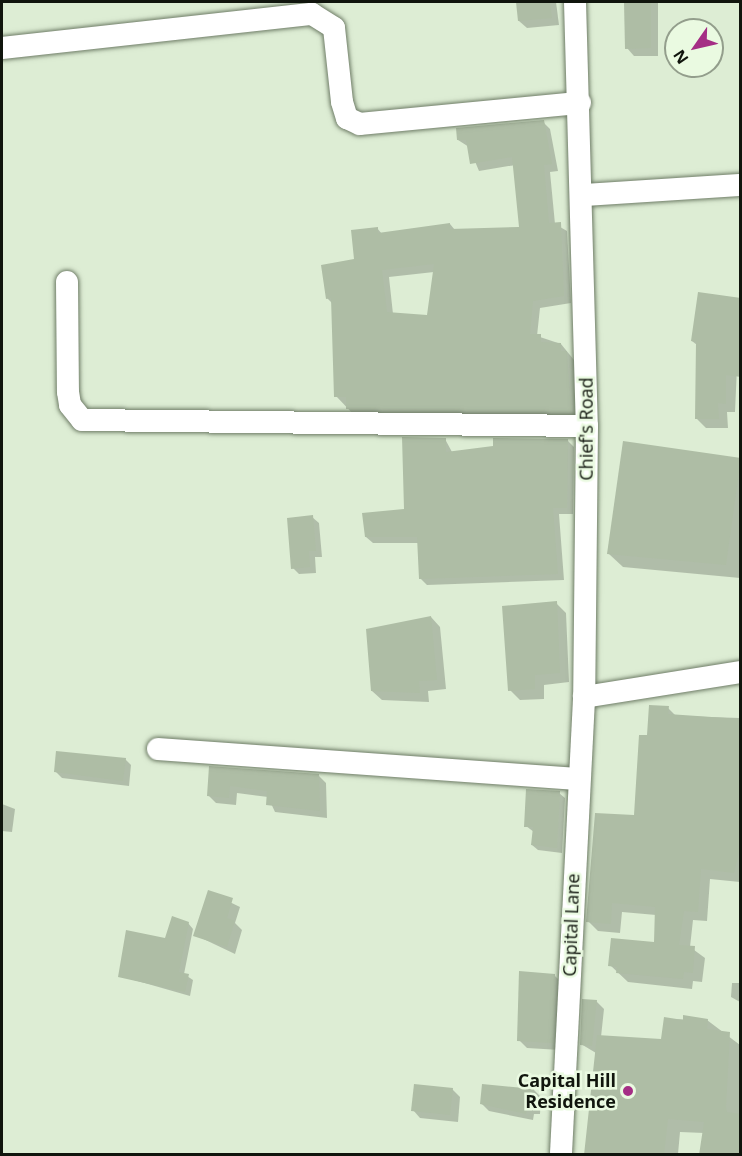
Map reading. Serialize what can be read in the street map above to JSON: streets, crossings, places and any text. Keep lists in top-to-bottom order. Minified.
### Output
{"streets":{"street":["Chief's Road","Capital Lane"]},"crossings":[["Chief's Road","Capital Lane"]],"places":["Capital Hill Residence"],"north":"bottom left"}
